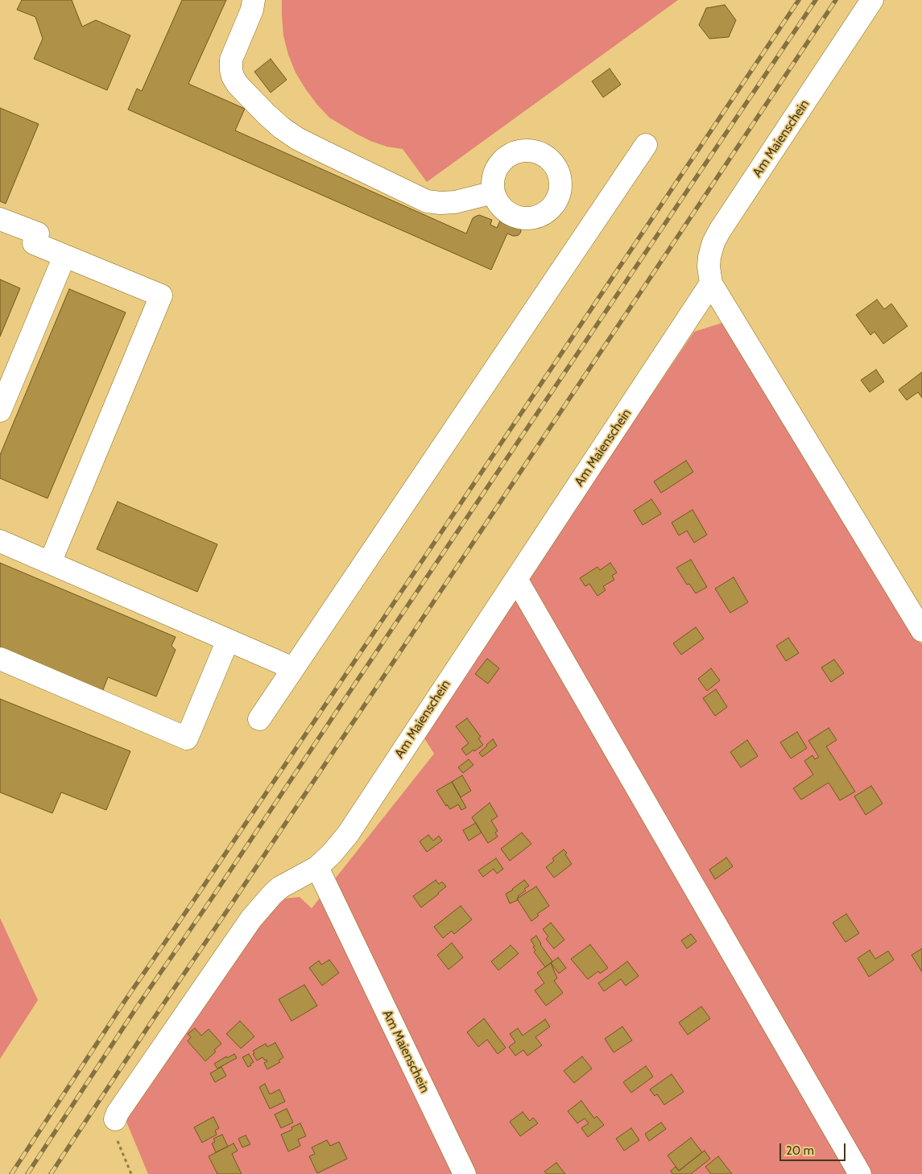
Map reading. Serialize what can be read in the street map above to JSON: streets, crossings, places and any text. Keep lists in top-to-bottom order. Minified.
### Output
{"streets":{"street":["Am Maienschein"]},"scale_bar":"20 m"}
